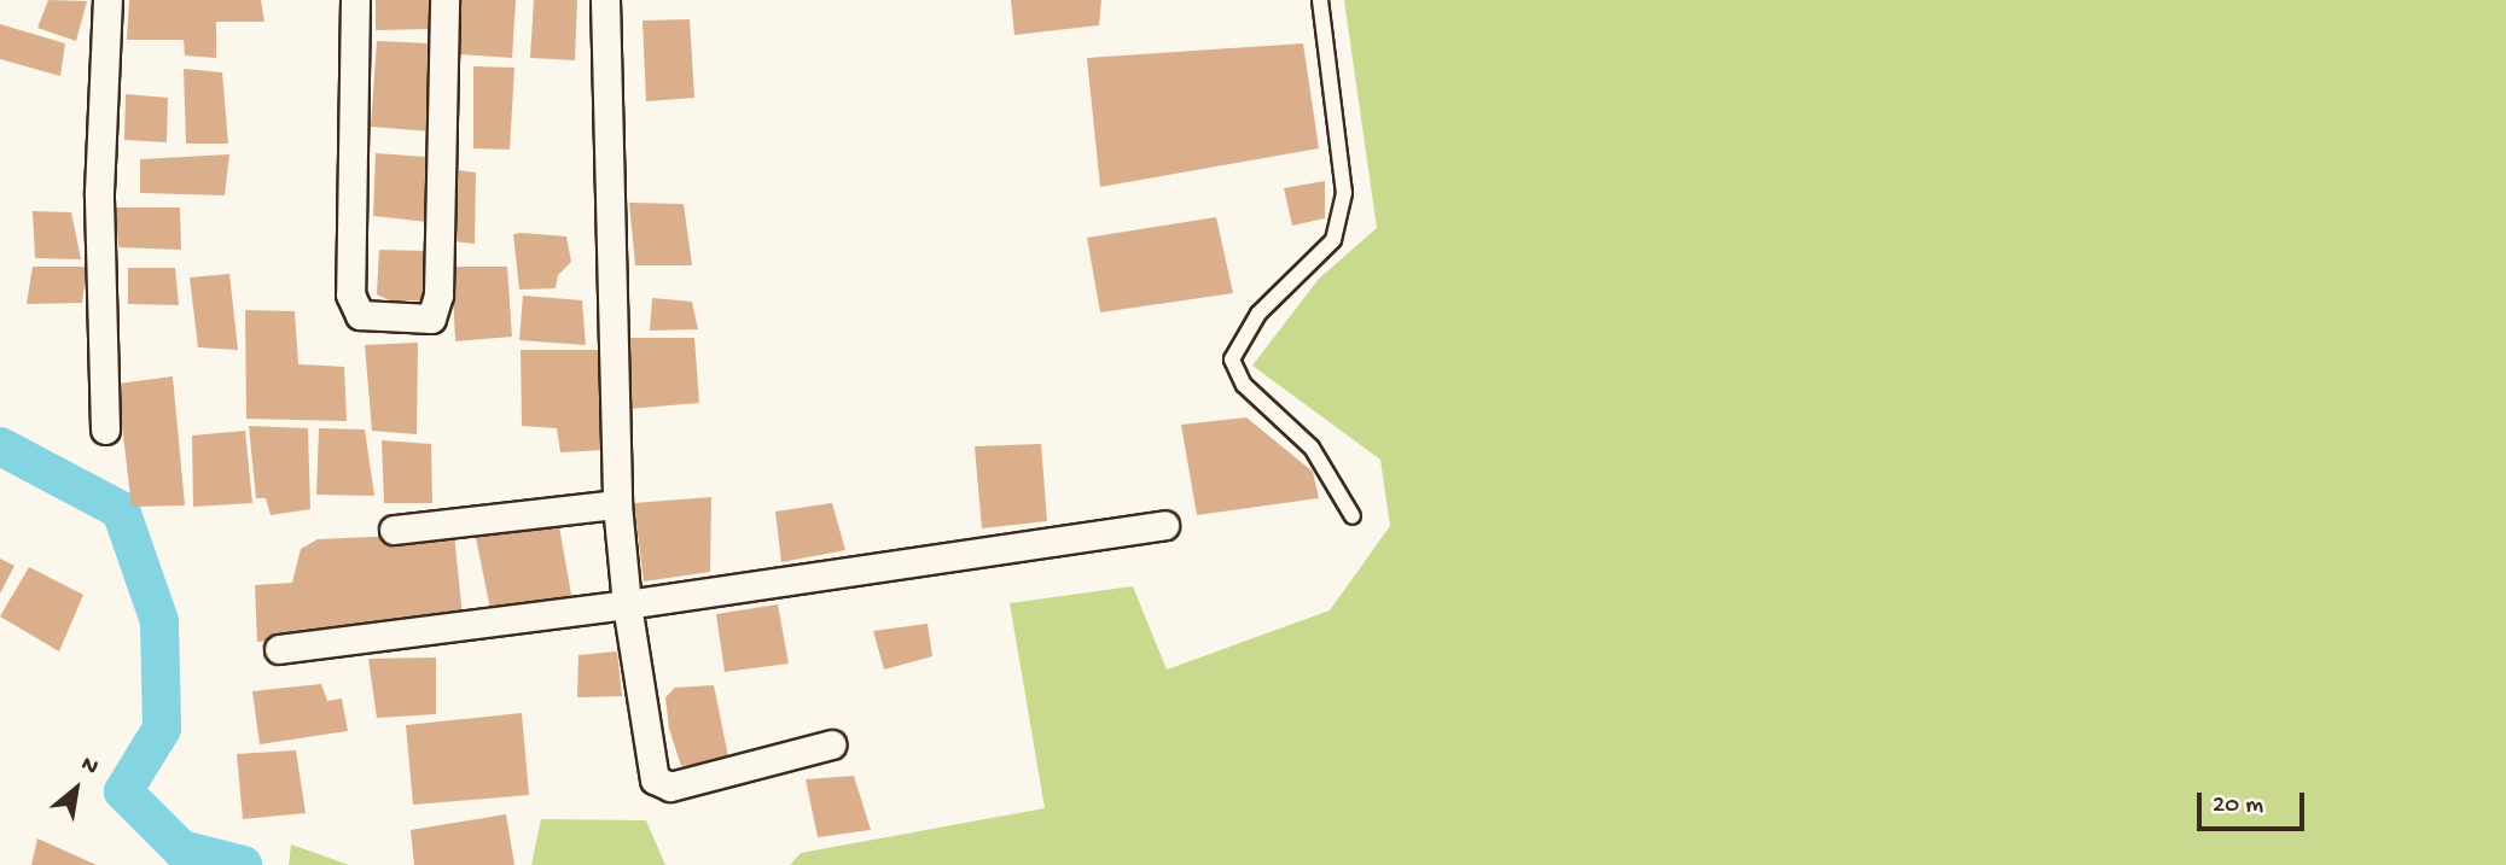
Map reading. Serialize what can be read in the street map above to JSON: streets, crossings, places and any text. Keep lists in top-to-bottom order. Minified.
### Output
{"scale_bar":"20 m","north":"top right"}
